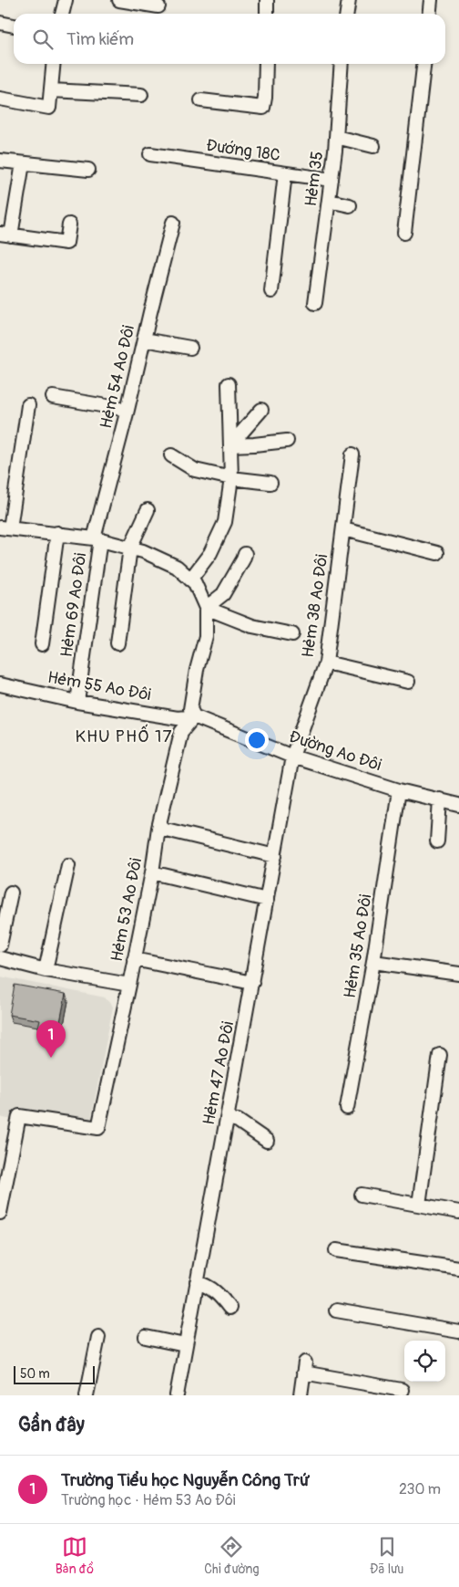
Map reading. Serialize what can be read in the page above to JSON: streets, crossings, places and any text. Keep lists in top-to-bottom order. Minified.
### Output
{"streets":{"street":["Đướng 18C","Hẻm 35","Hẻm 54 Ao Đôi","Hẻm 69 Ao Đôi","Hẻm 38 Ao Đôi","Hẻm 55 Ao Đôi","Đường Ao Đôi","Hẻm 53 Ao Đôi","Hẻm 35 Ao Đôi","Hẻm 47 Ao Đôi"]},"crossings":[["Đướng 18C","Hẻm 35"],["Hẻm 54 Ao Đôi","Hẻm 69 Ao Đôi"],["Hẻm 69 Ao Đôi","Hẻm 55 Ao Đôi"],["Hẻm 38 Ao Đôi","Đường Ao Đôi"],["Hẻm 38 Ao Đôi","Hẻm 47 Ao Đôi"],["Hẻm 55 Ao Đôi","Đường Ao Đôi"],["Hẻm 55 Ao Đôi","Hẻm 53 Ao Đôi"],["Đường Ao Đôi","Hẻm 53 Ao Đôi"],["Đường Ao Đôi","Hẻm 35 Ao Đôi"],["Đường Ao Đôi","Hẻm 47 Ao Đôi"]],"districts":["KHU PHỐ 17"],"scale_bar":"50 m","page":{"search":"Tìm kiếm","pins":"1","scale":"50 m","heading":"Gần đây","list":[{"mark":"1","name":"Trường Tiểu học Nguyễn Công Trứ","note":"Trường học · Hẻm 53 Ao Đôi","value":"230 m"}],"nav":["Bản đồ","Chỉ đường","Đã lưu"]}}
